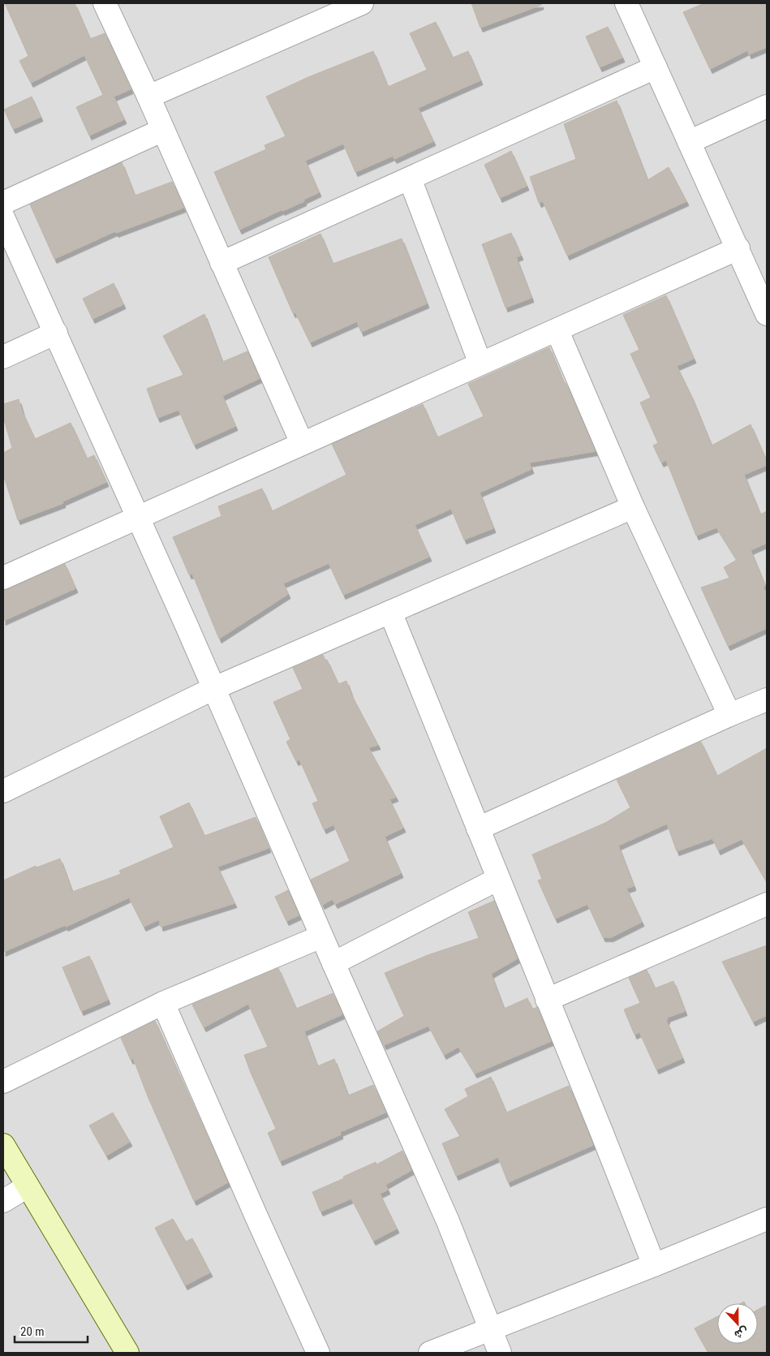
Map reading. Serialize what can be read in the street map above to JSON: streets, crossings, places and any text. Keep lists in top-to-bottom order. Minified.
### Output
{"scale_bar":"20 m","north":"bottom"}
